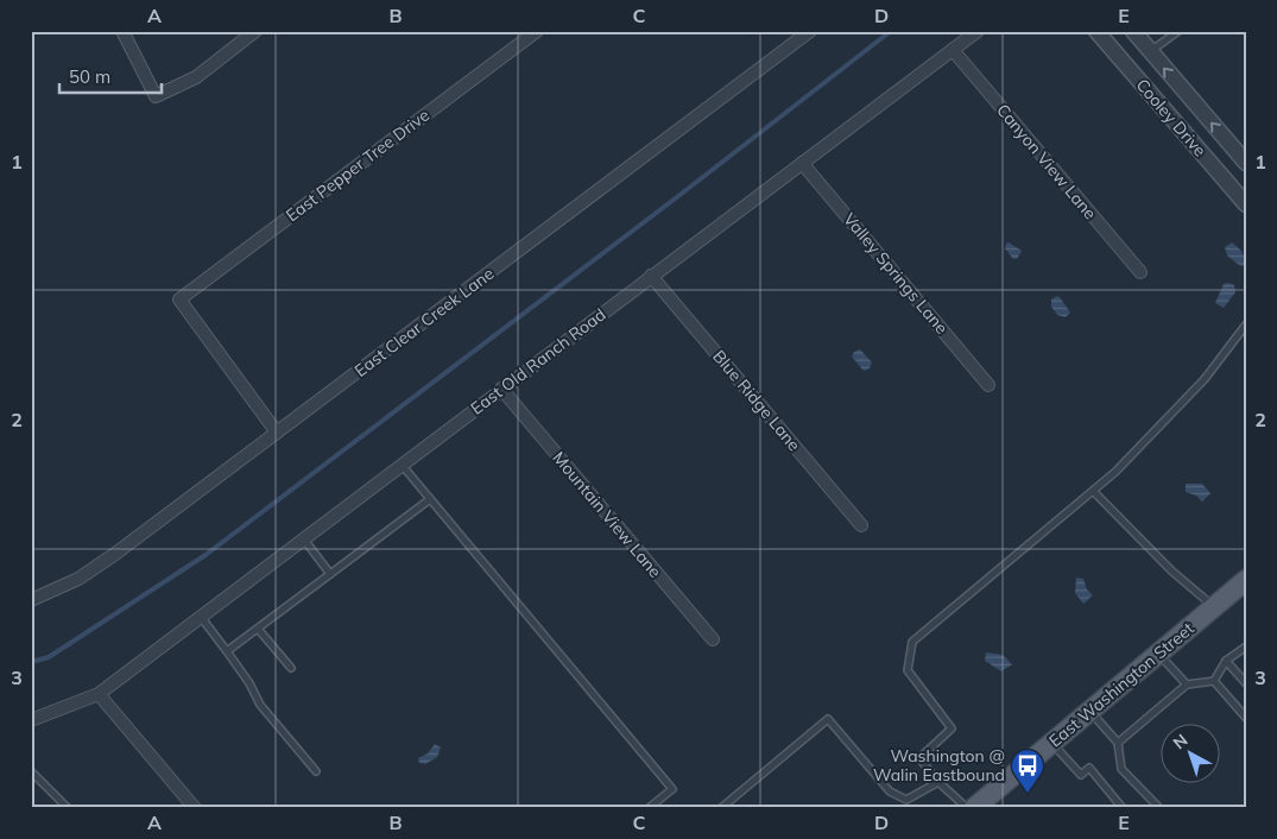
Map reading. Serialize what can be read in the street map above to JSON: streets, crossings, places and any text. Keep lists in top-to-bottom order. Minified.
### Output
{"streets":{"main road":["East Washington Street"],"street":["Cooley Drive","Canyon View Lane","East Pepper Tree Drive","Valley Springs Lane","East Clear Creek Lane","East Old Ranch Road","Blue Ridge Lane","Mountain View Lane"]},"crossings":[["Canyon View Lane","East Old Ranch Road"],["East Pepper Tree Drive","East Clear Creek Lane"],["Valley Springs Lane","East Old Ranch Road"],["East Old Ranch Road","Blue Ridge Lane"],["East Old Ranch Road","Mountain View Lane"]],"places":{"bus stop":["Washington @ Walin Eastbound"]},"scale_bar":"50 m","north":"top left","grid":{"columns":["A","B","C","D","E"],"rows":["1","2","3"]}}
